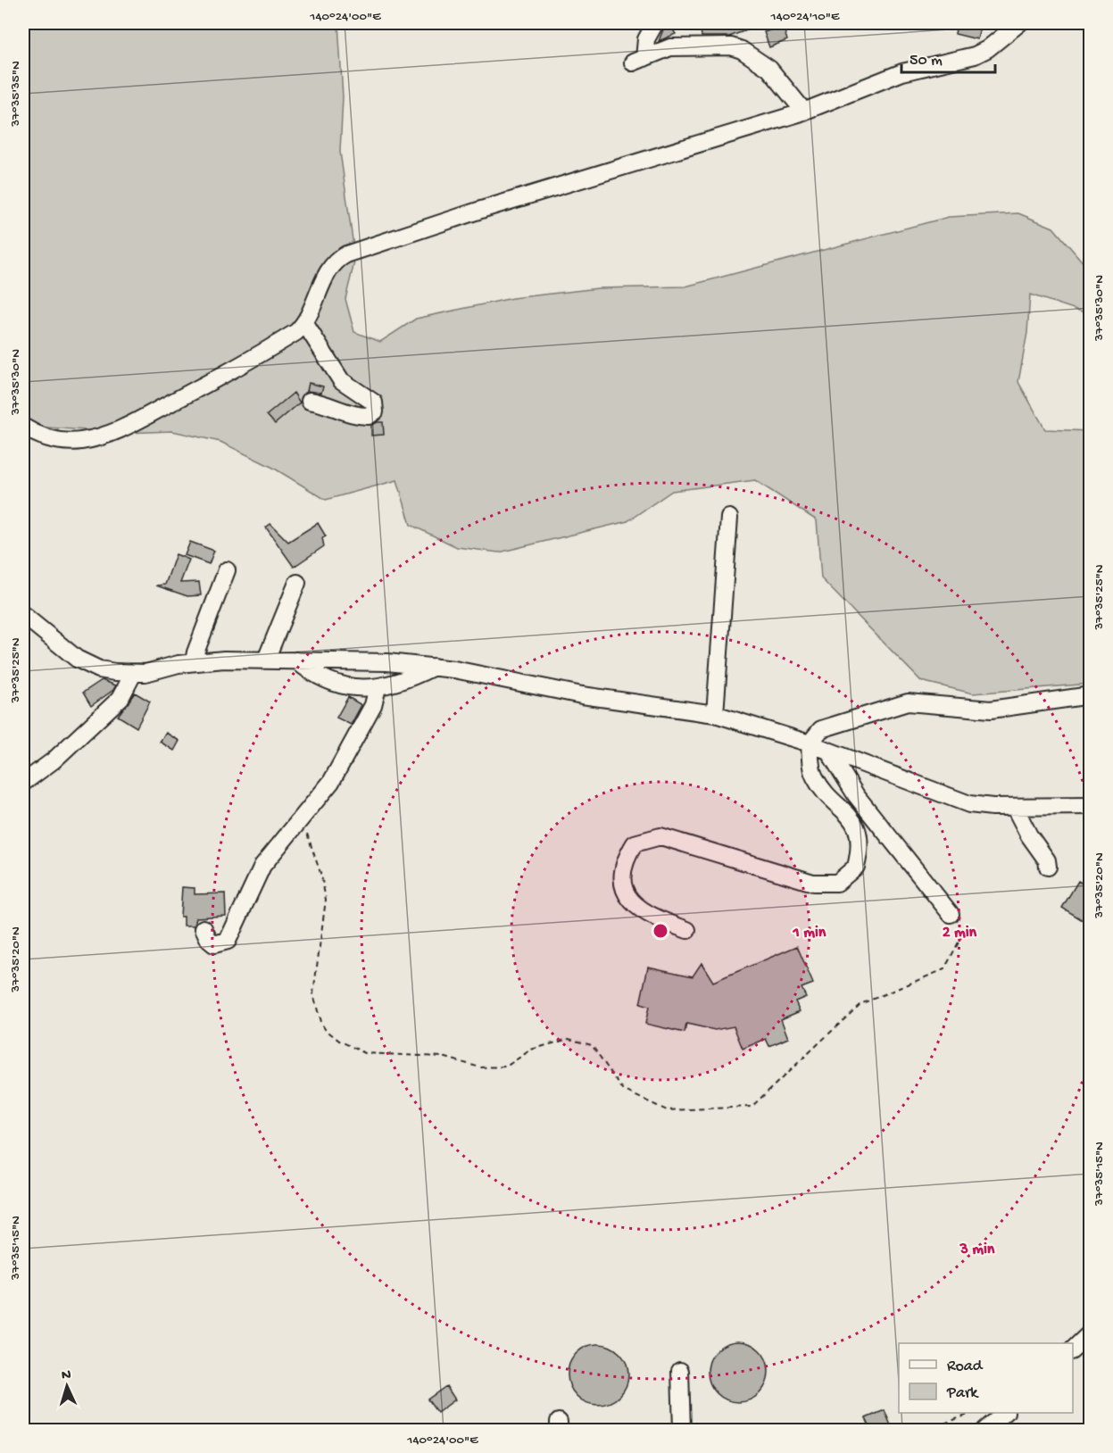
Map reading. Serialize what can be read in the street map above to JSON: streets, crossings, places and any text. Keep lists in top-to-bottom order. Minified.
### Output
{"legend":["Road","Park"],"scale_bar":"50 m","north":"top","coordinates":["140°24'00\"E","140°24'10\"E","37°35'35\"N","37°35'30\"N","37°35'25\"N","37°35'20\"N","37°35'15\"N"],"rings":["1 min","2 min","3 min"]}
